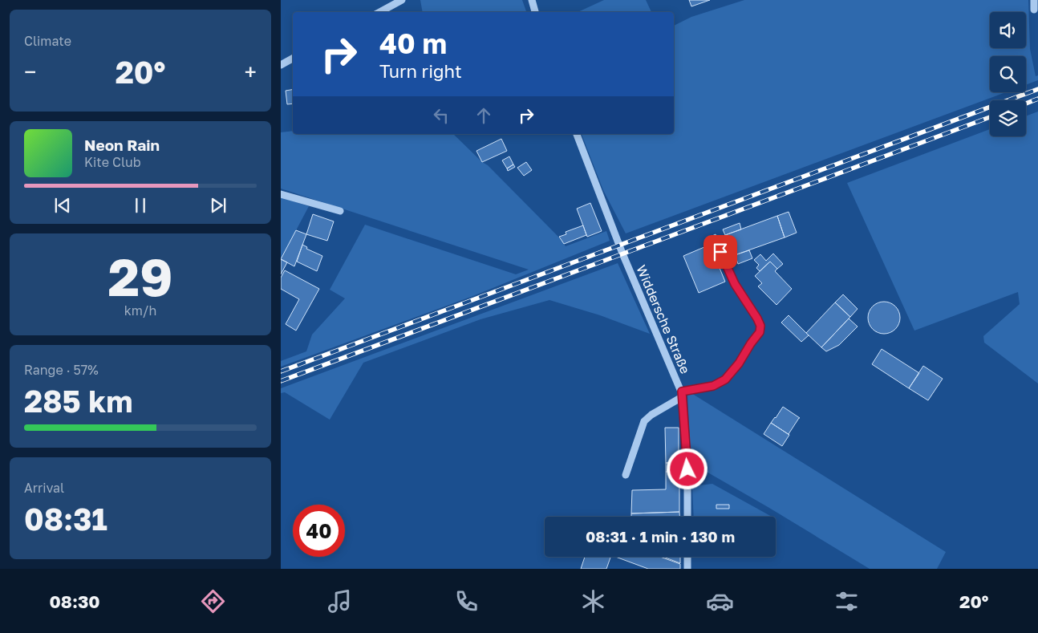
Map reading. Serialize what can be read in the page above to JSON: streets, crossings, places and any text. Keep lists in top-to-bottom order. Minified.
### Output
{"streets":{"street":["Widdersche Straße"]},"page":{"tile":["Climate",["29","km/h"],["Range · 57%","285 km"],["Arrival","08:31"]],"turn":["40 m","Turn right"],"heat":["−","20°","+"],"song":["Neon Rain","Kite Club"],"limit":"40","trip":"08:31 · 1 min · 130 m","tabs":["08:30","20°"]}}
